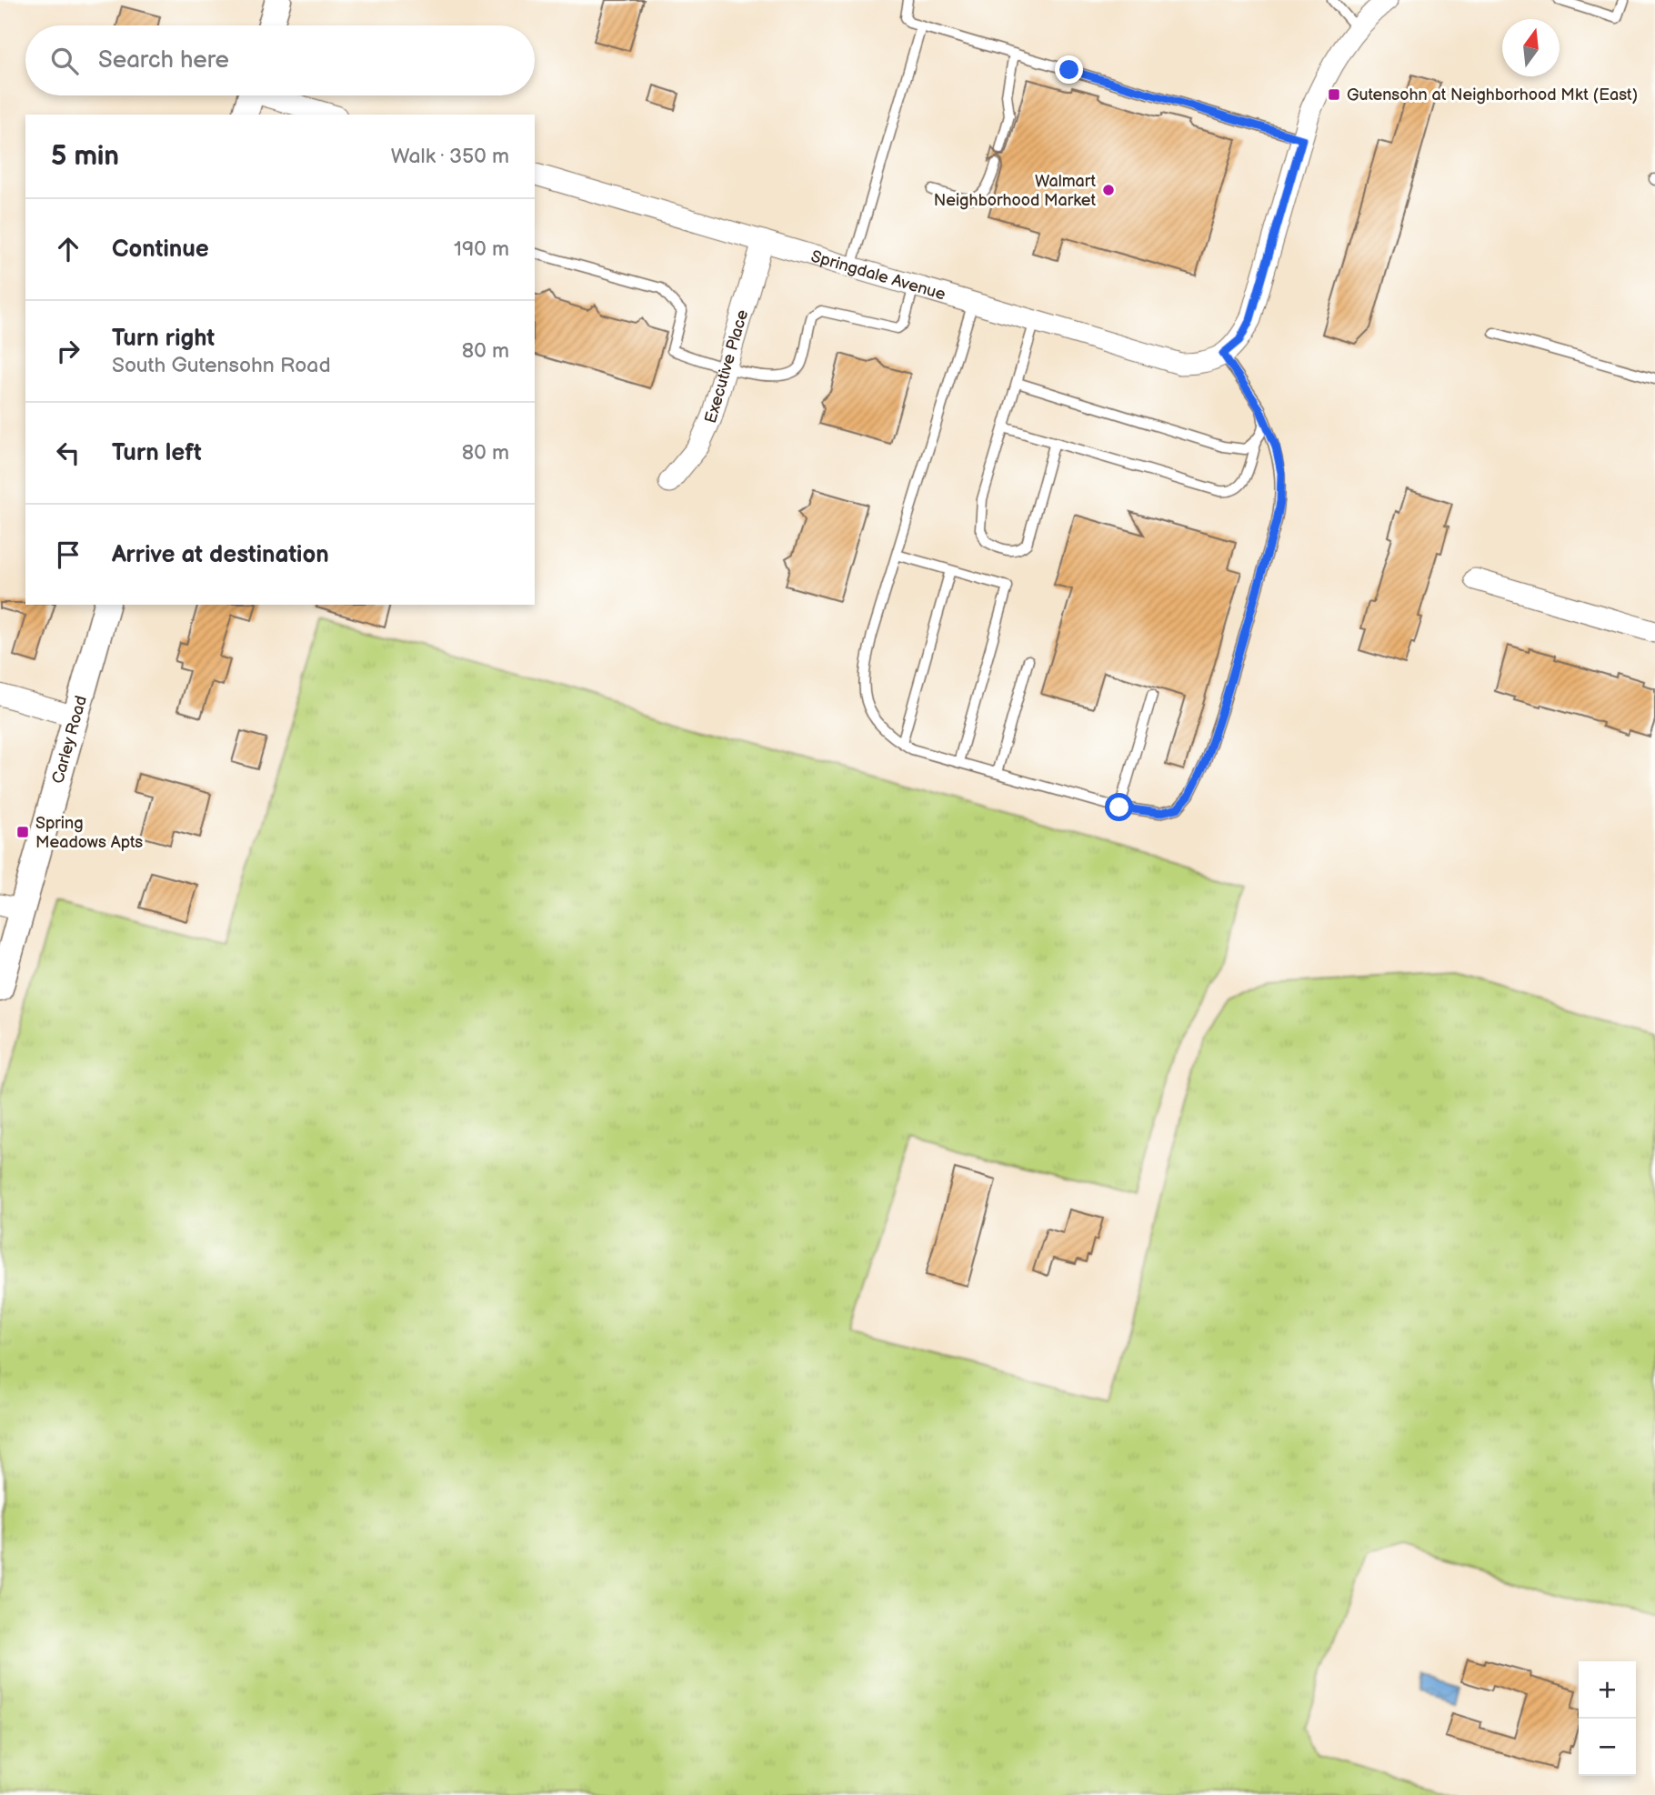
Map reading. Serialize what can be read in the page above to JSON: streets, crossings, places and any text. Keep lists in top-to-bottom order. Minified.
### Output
{"streets":{"street":["Springdale Avenue","Executive Place","Carley Road"]},"crossings":[["Springdale Avenue","Executive Place"]],"places":{"transit":["Gutensohn at Neighborhood Mkt (East)","Spring Meadows Apts"],"other":["Walmart Neighborhood Market"]},"north":"top","page":{"search":"Search here","heading":["5 min","Walk · 350 m"],"list":[["Continue","190 m"],["Turn right","South Gutensohn Road","80 m"],["Turn left","80 m"],"Arrive at destination"],"map_buttons":["+","−"]}}
